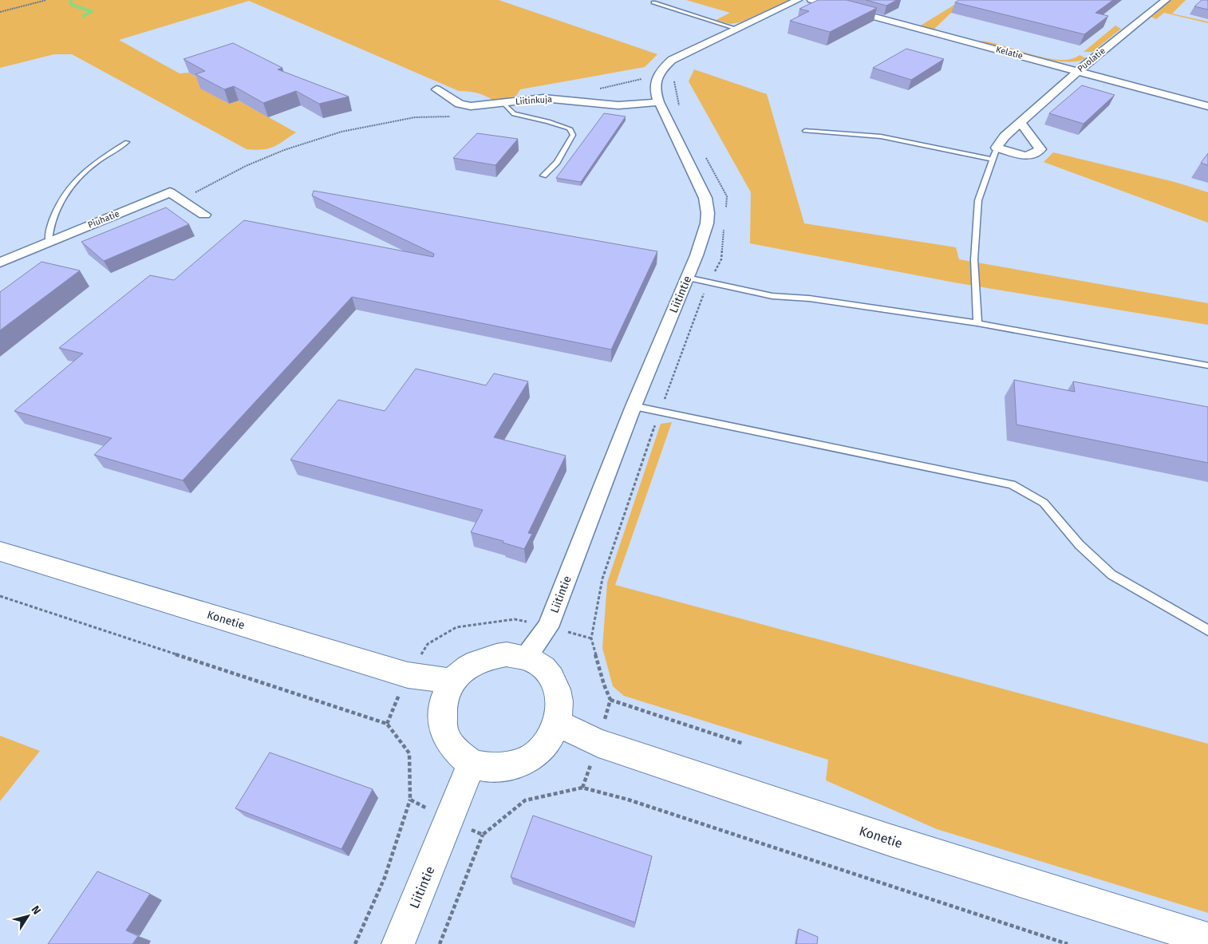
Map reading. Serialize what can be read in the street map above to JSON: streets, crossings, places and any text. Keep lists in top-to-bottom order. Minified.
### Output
{"streets":{"street":["Kelatie","Puolatie","Liitinkuja","Piuhatie","Liitintie","Konetie"]},"crossings":[["Kelatie","Puolatie"],["Liitinkuja","Liitintie"],["Liitintie","Konetie"]],"north":"top right"}
